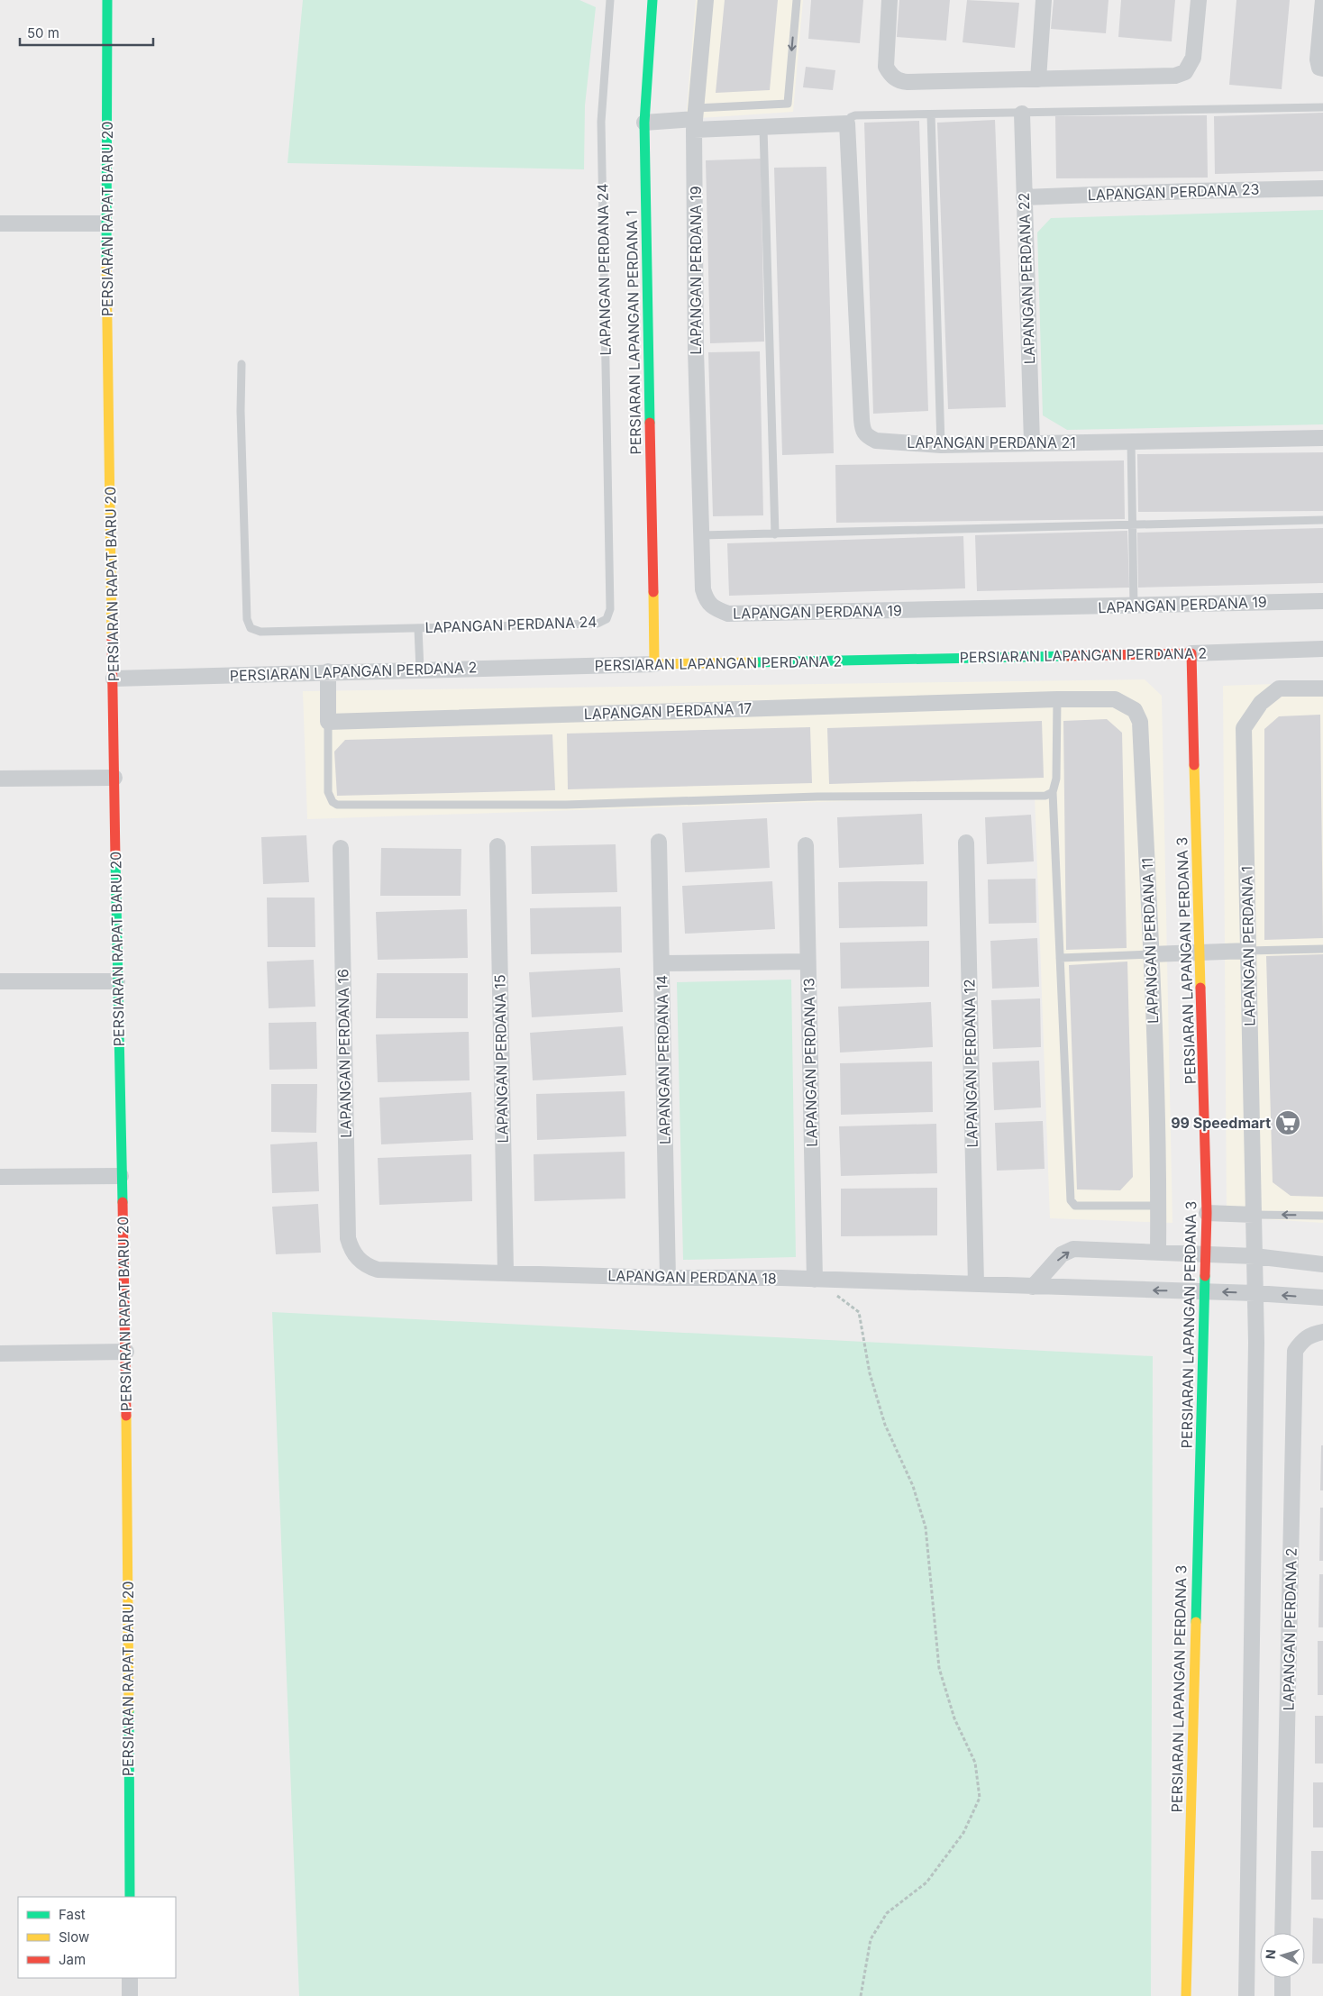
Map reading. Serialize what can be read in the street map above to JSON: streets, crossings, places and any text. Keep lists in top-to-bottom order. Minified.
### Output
{"streets":{"street":["LAPANGAN PERDANA 23","PERSIARAN RAPAT BARU 20","LAPANGAN PERDANA 19","LAPANGAN PERDANA 22","PERSIARAN LAPANGAN PERDANA 1","LAPANGAN PERDANA 21","PERSIARAN LAPANGAN PERDANA 2","LAPANGAN PERDANA 17","LAPANGAN PERDANA 11","LAPANGAN PERDANA 1","PERSIARAN LAPANGAN PERDANA 3","LAPANGAN PERDANA 16","LAPANGAN PERDANA 15","LAPANGAN PERDANA 14","LAPANGAN PERDANA 13","LAPANGAN PERDANA 12","LAPANGAN PERDANA 18","LAPANGAN PERDANA 2"],"lane":["LAPANGAN PERDANA 24"]},"crossings":[["LAPANGAN PERDANA 23","LAPANGAN PERDANA 22"],["PERSIARAN RAPAT BARU 20","PERSIARAN LAPANGAN PERDANA 2"],["LAPANGAN PERDANA 22","LAPANGAN PERDANA 21"],["PERSIARAN LAPANGAN PERDANA 1","PERSIARAN LAPANGAN PERDANA 2"],["PERSIARAN LAPANGAN PERDANA 2","PERSIARAN LAPANGAN PERDANA 3"],["LAPANGAN PERDANA 17","LAPANGAN PERDANA 11"],["LAPANGAN PERDANA 1","LAPANGAN PERDANA 18"],["PERSIARAN LAPANGAN PERDANA 3","LAPANGAN PERDANA 18"],["LAPANGAN PERDANA 16","LAPANGAN PERDANA 18"],["LAPANGAN PERDANA 15","LAPANGAN PERDANA 18"],["LAPANGAN PERDANA 14","LAPANGAN PERDANA 18"],["LAPANGAN PERDANA 13","LAPANGAN PERDANA 18"],["LAPANGAN PERDANA 12","LAPANGAN PERDANA 18"]],"places":{"supermarket":["99 Speedmart"]},"legend":["Fast","Slow","Jam"],"scale_bar":"50 m","north":"left"}
